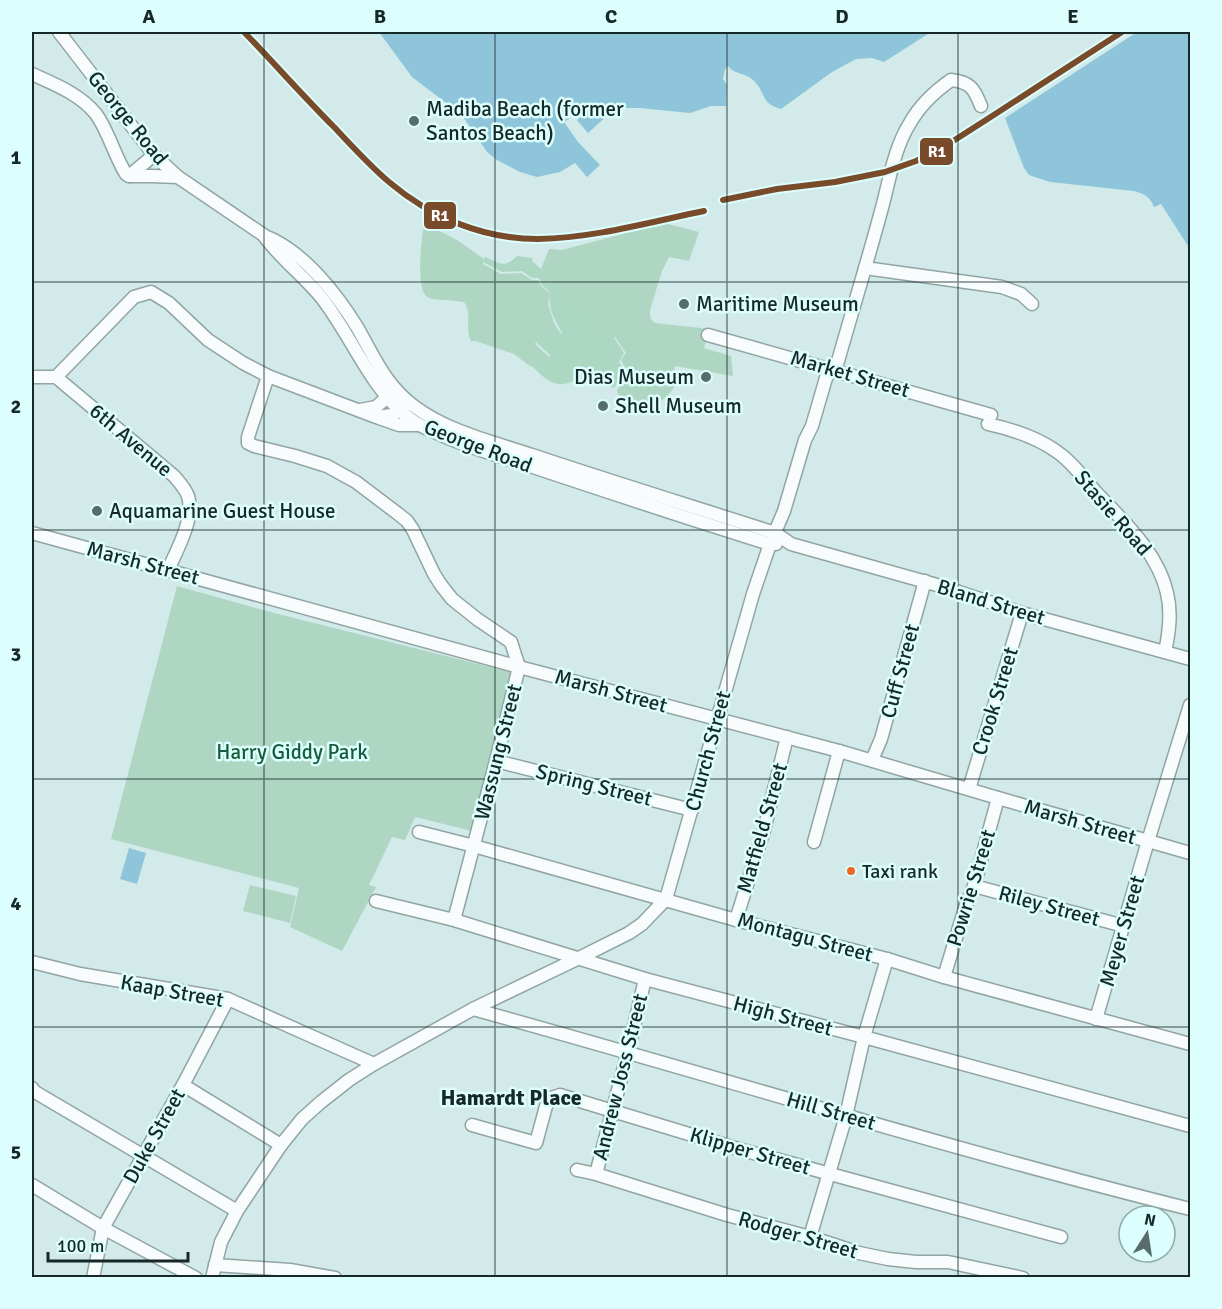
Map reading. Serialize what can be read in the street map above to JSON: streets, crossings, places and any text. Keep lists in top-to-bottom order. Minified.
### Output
{"streets":{"street":["George Road","Market Street","6th Avenue","Stasie Road","Marsh Street","Bland Street","Cuff Street","Crook Street","Church Street","Wassung Street","Spring Street","Matfield Street","Powrie Street","Riley Street","Meyer Street","Montagu Street","Kaap Street","High Street","Andrew Joss Street","Hill Street","Duke Street","Klipper Street","Rodger Street"]},"crossings":[["George Road","Bland Street"],["George Road","Church Street"],["Market Street","Stasie Road"],["Market Street","Church Street"],["6th Avenue","Marsh Street"],["Stasie Road","Bland Street"],["Marsh Street","Cuff Street"],["Marsh Street","Crook Street"],["Marsh Street","Church Street"],["Marsh Street","Wassung Street"],["Marsh Street","Matfield Street"],["Marsh Street","Powrie Street"],["Marsh Street","Meyer Street"],["Bland Street","Cuff Street"],["Bland Street","Crook Street"],["Bland Street","Church Street"],["Church Street","Spring Street"],["Church Street","Montagu Street"],["Church Street","Kaap Street"],["Church Street","High Street"],["Church Street","Hill Street"],["Wassung Street","Spring Street"],["Wassung Street","Montagu Street"],["Wassung Street","High Street"],["Matfield Street","Montagu Street"],["Powrie Street","Riley Street"],["Powrie Street","Montagu Street"],["Riley Street","Meyer Street"],["Meyer Street","Montagu Street"],["Kaap Street","Duke Street"],["High Street","Andrew Joss Street"],["Andrew Joss Street","Hill Street"],["Andrew Joss Street","Klipper Street"],["Andrew Joss Street","Rodger Street"]],"districts":["Hamardt Place"],"parks":["Harry Giddy Park"],"places":["Madiba Beach (former Santos Beach)","Maritime Museum","Dias Museum","Shell Museum","Aquamarine Guest House","Taxi rank"],"lines":["transit line R1"],"scale_bar":"100 m","north":"top","grid":{"columns":["A","B","C","D","E"],"rows":["1","2","3","4","5"]}}
